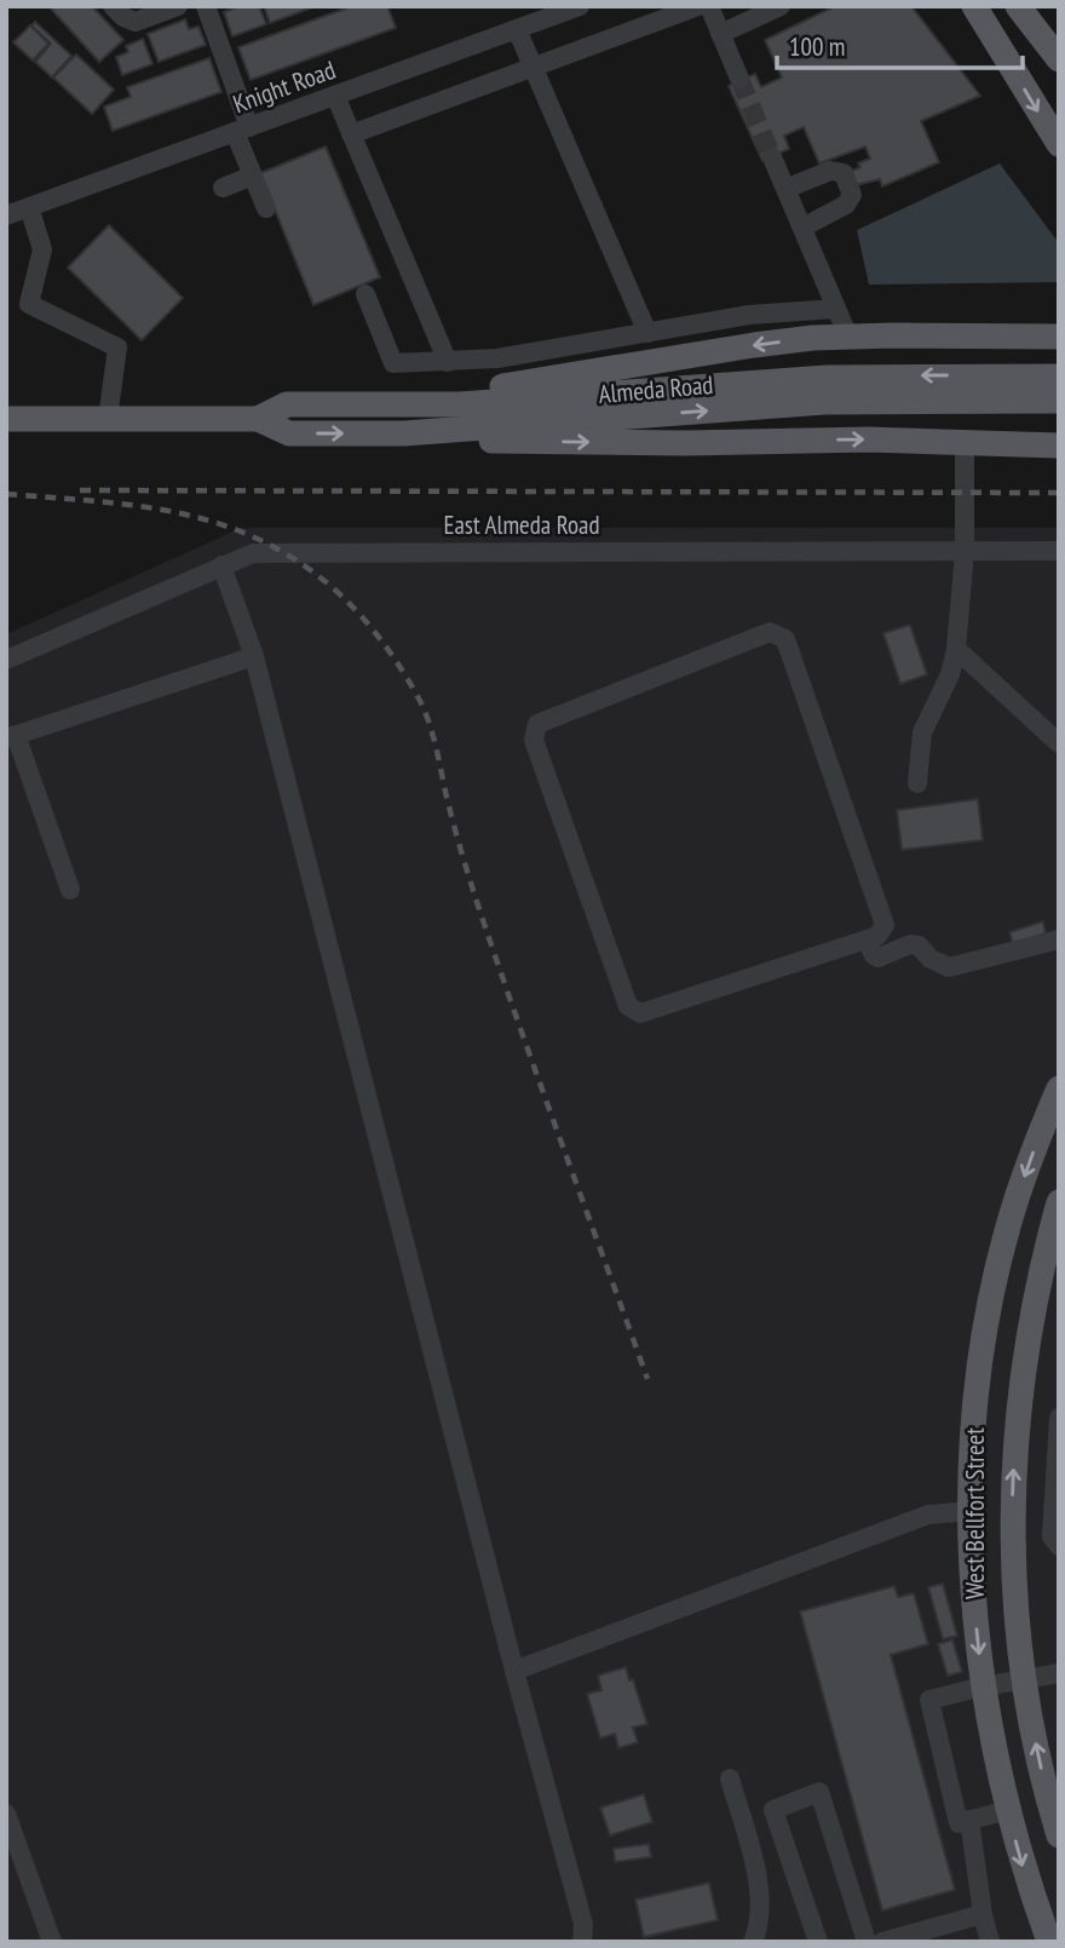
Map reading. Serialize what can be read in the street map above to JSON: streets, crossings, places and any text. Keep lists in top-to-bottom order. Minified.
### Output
{"streets":{"main road":["Almeda Road","West Bellfort Street"],"street":["Knight Road","East Almeda Road"]},"scale_bar":"100 m"}
